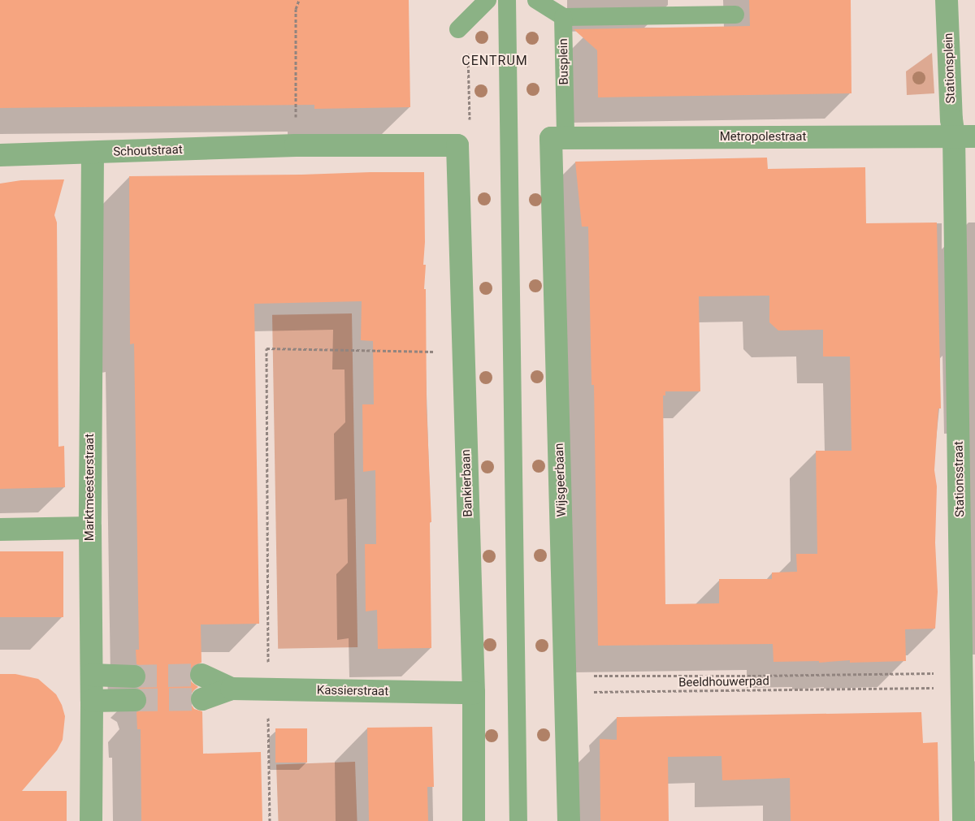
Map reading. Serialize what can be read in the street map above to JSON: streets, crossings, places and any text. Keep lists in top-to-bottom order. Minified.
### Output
{"streets":{"street":["Stationsplein","Metropolestraat","Schoutstraat","Stationsstraat","Wijsgeerbaan","Bankierbaan","Marktmeesterstraat","Kassierstraat"],"lane":["Busplein"],"path":["Beeldhouwerpad"]},"crossings":[["Busplein","Metropolestraat"],["Busplein","Wijsgeerbaan"],["Stationsplein","Metropolestraat"],["Stationsplein","Stationsstraat"],["Metropolestraat","Stationsstraat"],["Metropolestraat","Wijsgeerbaan"],["Schoutstraat","Bankierbaan"],["Schoutstraat","Marktmeesterstraat"],["Stationsstraat","Beeldhouwerpad"],["Wijsgeerbaan","Beeldhouwerpad"],["Bankierbaan","Kassierstraat"]],"districts":["CENTRUM"]}
